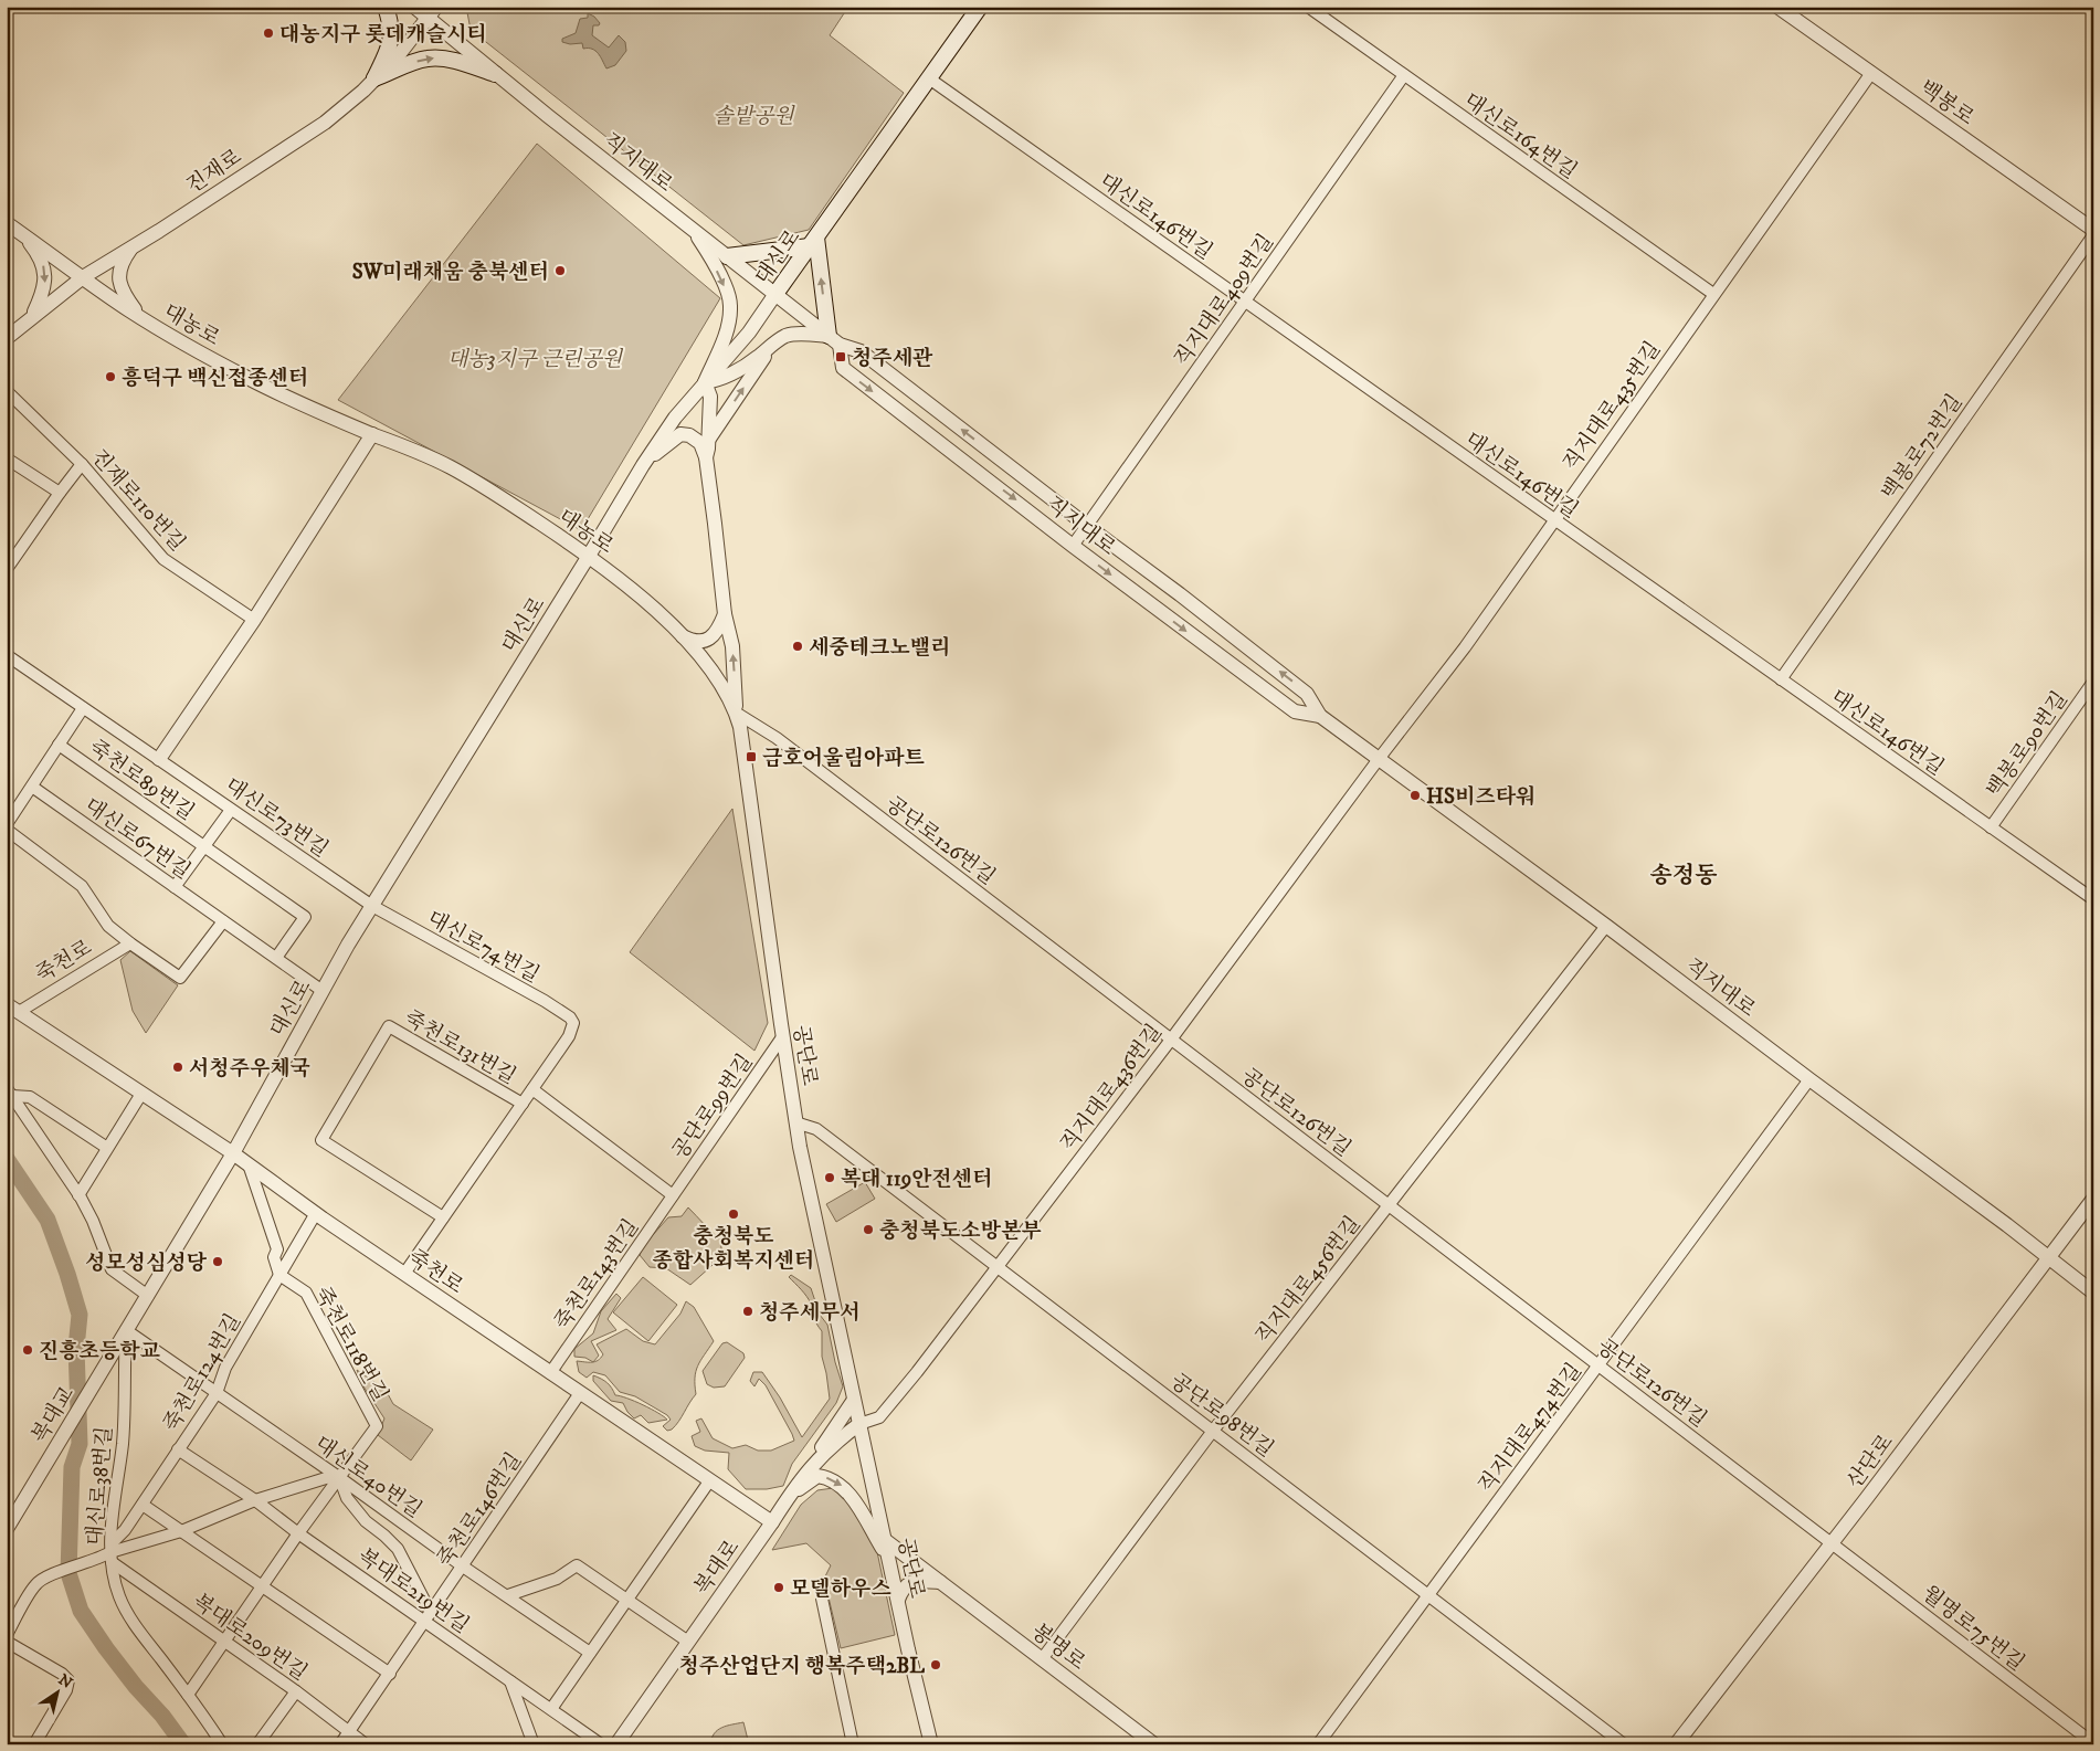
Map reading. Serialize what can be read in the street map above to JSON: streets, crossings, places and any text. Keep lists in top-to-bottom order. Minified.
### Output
{"streets":{"main road":["대신로"],"street":["백봉로","대신로164번길","직지대로","진재로","대신로146번길","직지대로409번길","대농로","직지대로435번길","백봉로72번길","진재로110번길","백봉로90번길","죽천로89번길","대신로73번길","대신로67번길","공단로126번길","대신로74번길","죽천로","죽천로131번길","공단로","직지대로436번길","공단로99번길","죽천로143번길","직지대로456번길","죽천로118번길","죽천로124번길","복대교","공단로98번길","직지대로474번길","산단로","대신로40번길","대신로38번길","죽천로146번길","복대로","복대로219번길","월명로75번길","복대로209번길","봉명로"]},"crossings":[["백봉로","직지대로435번길"],["대신로164번길","직지대로409번길"],["대신로164번길","직지대로435번길"],["직지대로","진재로"],["직지대로","대신로"],["직지대로","직지대로409번길"],["직지대로","직지대로435번길"],["직지대로","직지대로436번길"],["직지대로","직지대로456번길"],["직지대로","직지대로474번길"],["직지대로","산단로"],["진재로","대농로"],["대신로146번길","대신로"],["대신로146번길","직지대로409번길"],["대신로146번길","직지대로435번길"],["대신로146번길","백봉로72번길"],["대신로146번길","백봉로90번길"],["대신로","대농로"],["대신로","대신로73번길"],["대신로","대신로67번길"],["대신로","대신로74번길"],["대신로","죽천로"],["대신로","복대교"],["대신로","대신로40번길"],["대신로","대신로38번길"],["대농로","공단로126번길"],["대농로","공단로"],["직지대로435번길","직지대로436번길"],["죽천로89번길","대신로73번길"],["죽천로89번길","대신로67번길"],["대신로73번길","대신로74번길"],["공단로126번길","공단로"],["공단로126번길","직지대로436번길"],["공단로126번길","직지대로456번길"],["공단로126번길","직지대로474번길"],["공단로126번길","산단로"],["공단로126번길","월명로75번길"],["대신로74번길","죽천로131번길"],["죽천로","죽천로131번길"],["죽천로","죽천로143번길"],["죽천로","죽천로124번길"],["죽천로","죽천로146번길"],["죽천로","복대로"],["공단로","직지대로436번길"],["공단로","공단로99번길"],["공단로","공단로98번길"],["공단로","복대로"],["공단로","봉명로"],["직지대로436번길","공단로98번길"],["직지대로436번길","복대로"],["공단로99번길","죽천로143번길"],["직지대로456번길","공단로98번길"],["직지대로456번길","봉명로"],["죽천로118번길","죽천로124번길"],["죽천로118번길","대신로40번길"],["죽천로118번길","대신로38번길"],["죽천로118번길","복대로219번길"],["죽천로118번길","복대로209번길"],["죽천로124번길","대신로40번길"],["죽천로124번길","대신로38번길"],["죽천로124번길","복대로219번길"],["죽천로124번길","복대로209번길"],["복대교","대신로40번길"],["복대교","대신로38번길"],["공단로98번길","직지대로474번길"],["산단로","월명로75번길"],["대신로40번길","대신로38번길"],["대신로40번길","죽천로146번길"],["대신로38번길","복대로209번길"],["죽천로146번길","복대로219번길"],["죽천로146번길","복대로209번길"]],"districts":["송정동"],"parks":["솔밭공원","대농3지구 근린공원"],"places":{"other":["대농지구 롯데캐슬시티","SW미래채움 충북센터","흥덕구 백신접종센터","세중테크노밸리","HS비즈타워","서청주우체국","복대 119안전센터","충청북도 종합사회복지센터","충청북도소방본부","성모성심성당","청주세무서","진흥초등학교","모델하우스","청주산업단지 행복주택2BL"],"transit":["청주세관","금호어울림아파트"]},"north":"top right"}
